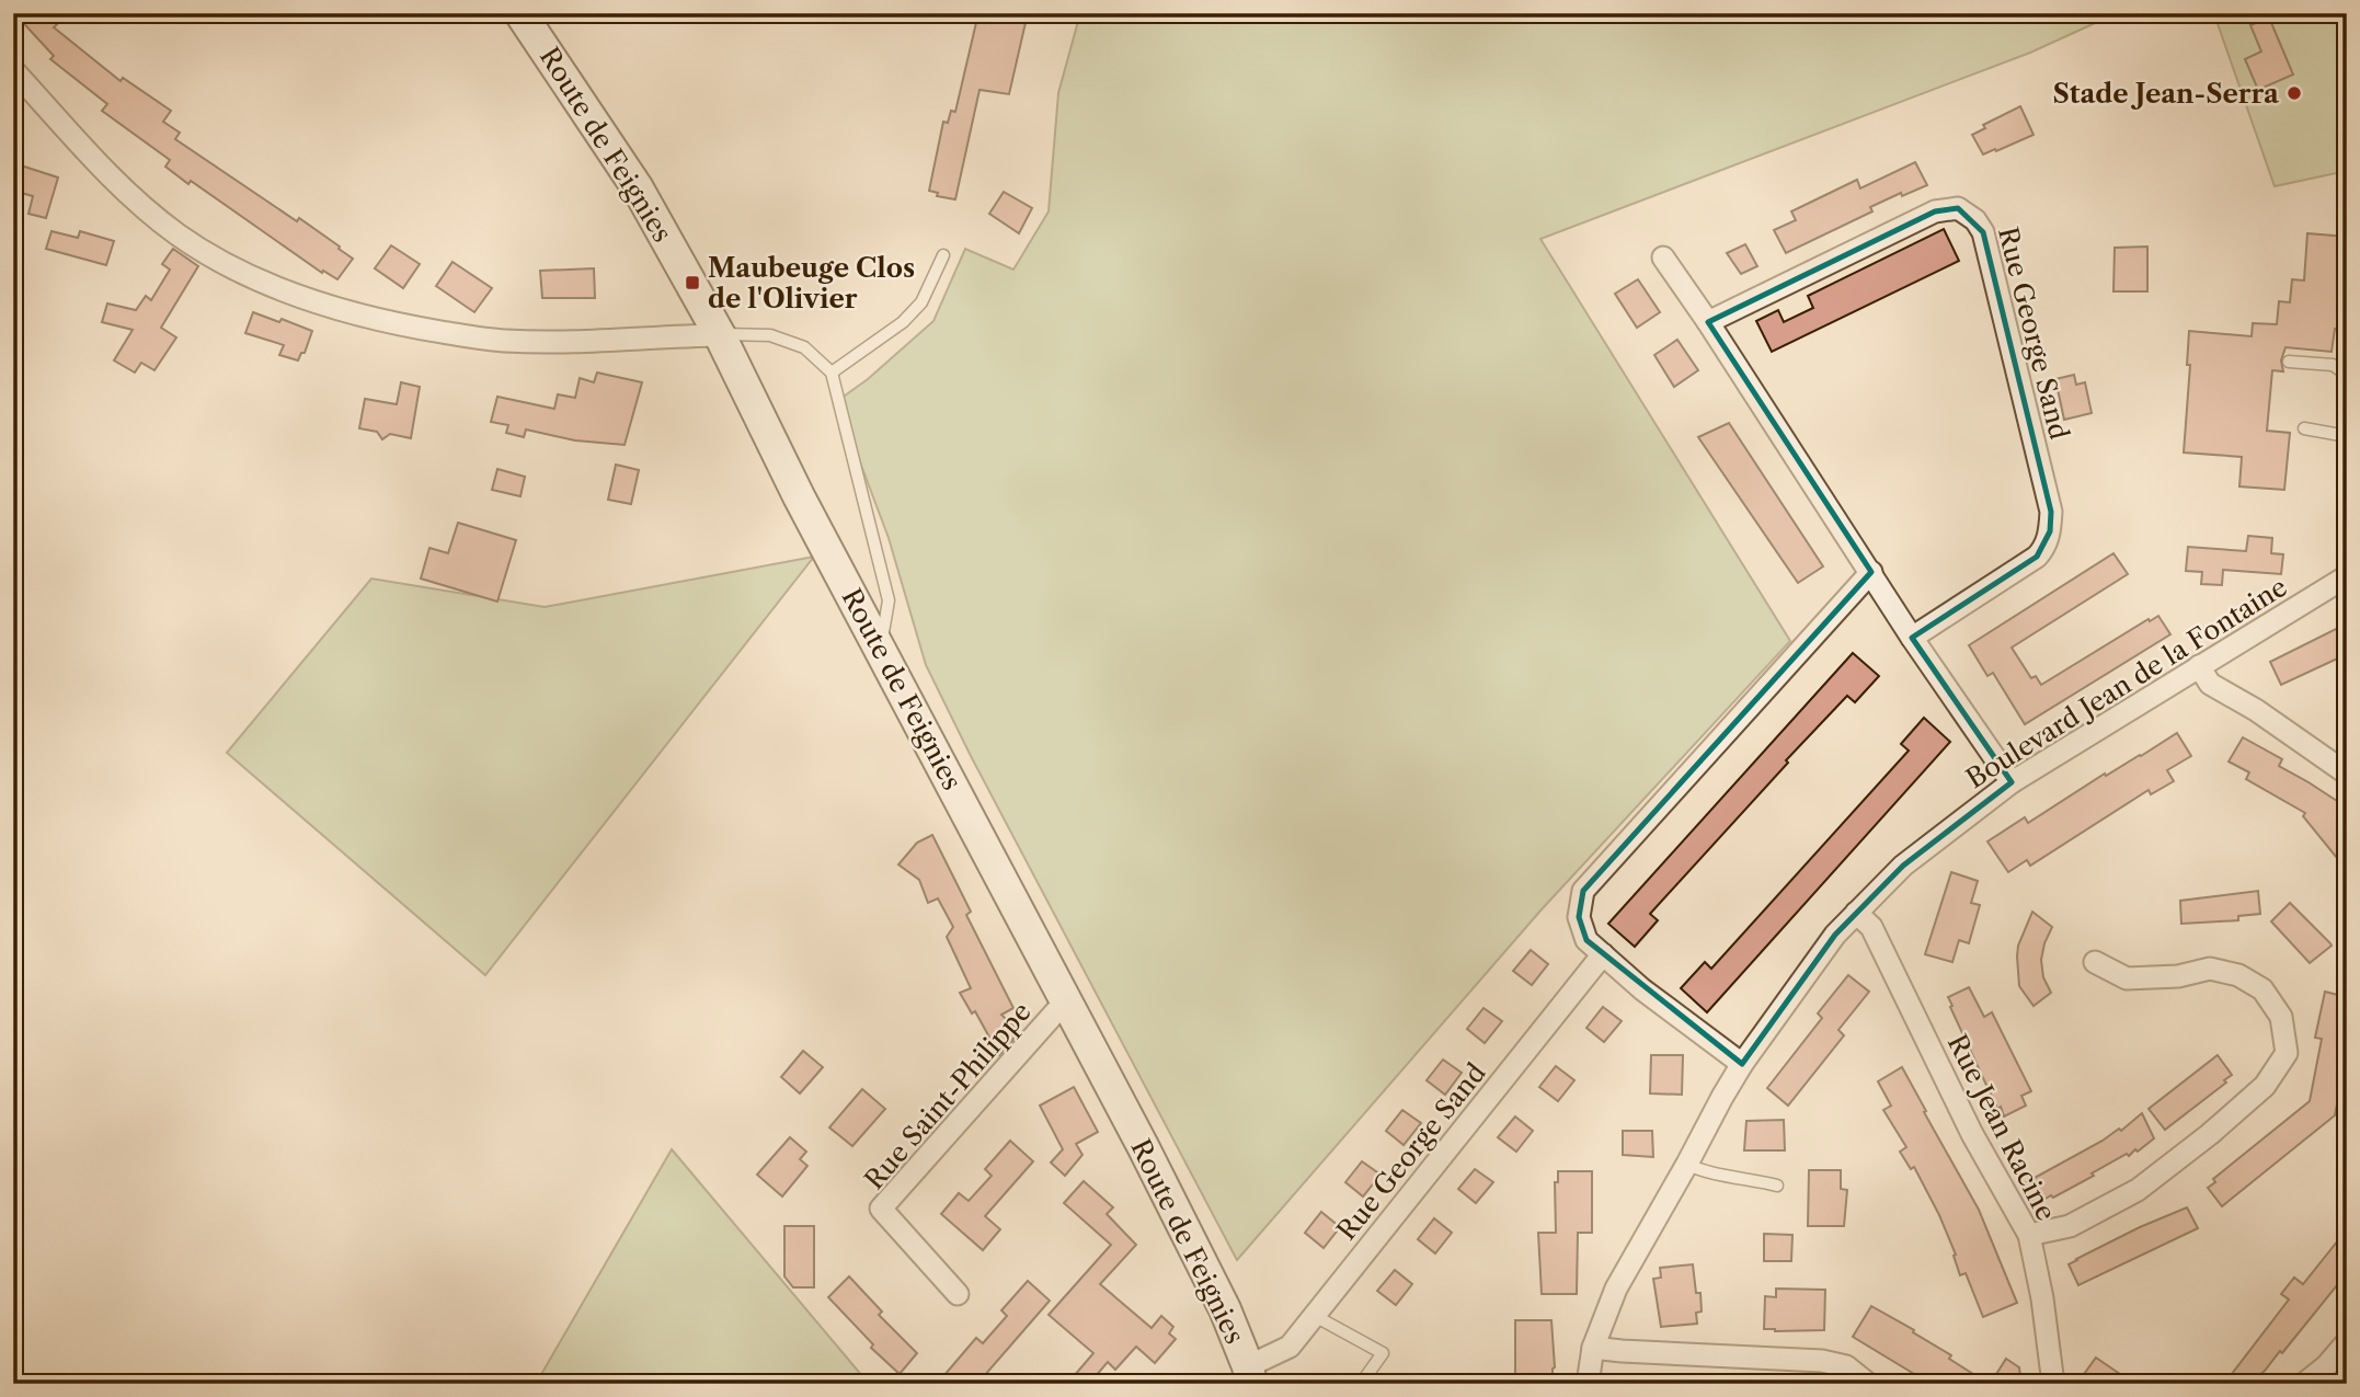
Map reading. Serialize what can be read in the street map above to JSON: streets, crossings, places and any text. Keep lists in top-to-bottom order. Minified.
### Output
{"streets":{"street":["Route de Feignies","Rue George Sand","Boulevard Jean de la Fontaine","Rue Saint-Philippe","Rue Jean Racine"]},"crossings":[["Route de Feignies","Rue George Sand"],["Route de Feignies","Rue Saint-Philippe"],["Boulevard Jean de la Fontaine","Rue Jean Racine"]],"places":{"other":["Stade Jean-Serra"],"transit":["Maubeuge Clos de l'Olivier"]}}
